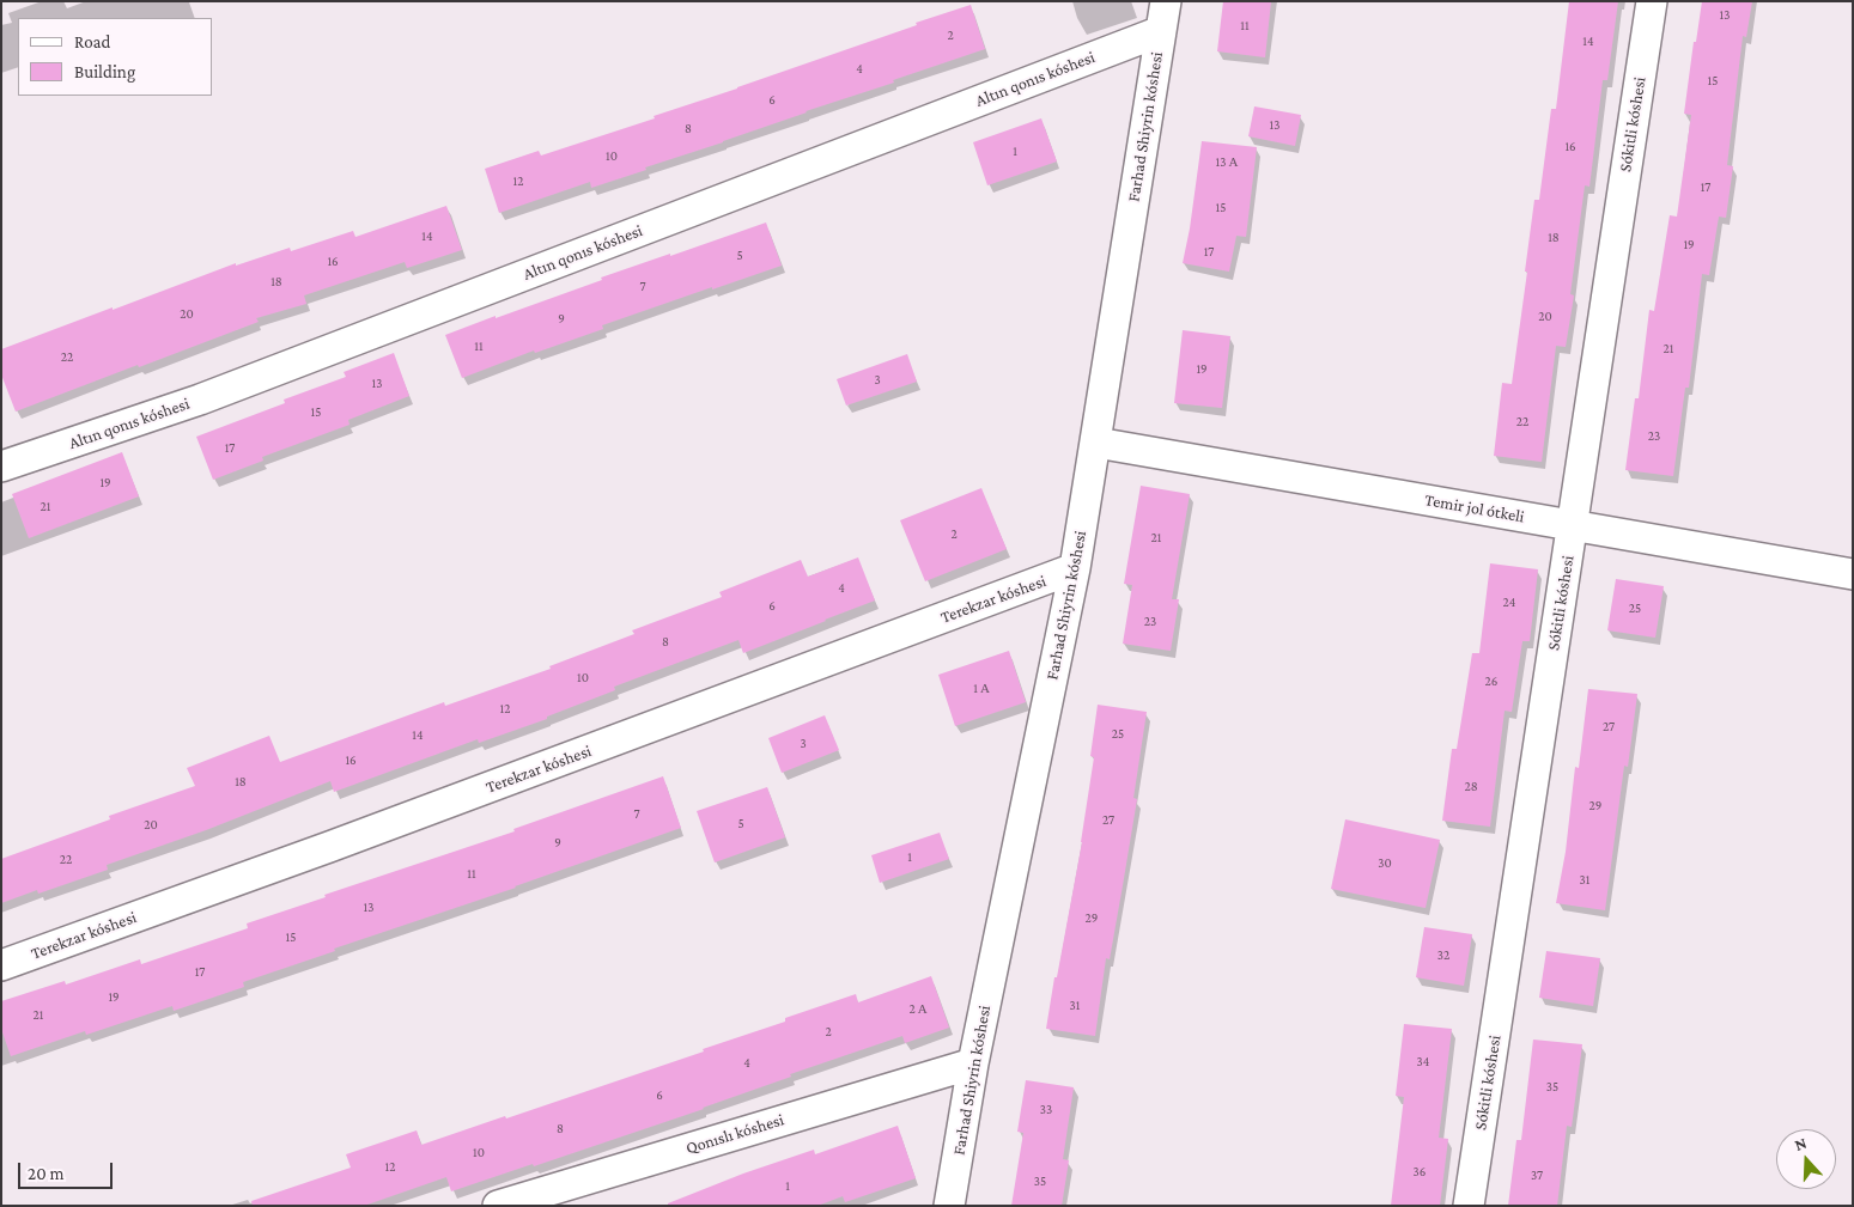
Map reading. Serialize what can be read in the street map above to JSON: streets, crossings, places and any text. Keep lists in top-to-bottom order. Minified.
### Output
{"streets":{"street":["Altın qonıs kóshesi","Sókitli kóshesi","Farhad Shiyrin kóshesi","Temir jol ótkeli","Terekzar kóshesi","Qonıslı kóshesi"]},"crossings":[["Altın qonıs kóshesi","Farhad Shiyrin kóshesi"],["Sókitli kóshesi","Temir jol ótkeli"],["Farhad Shiyrin kóshesi","Temir jol ótkeli"],["Farhad Shiyrin kóshesi","Terekzar kóshesi"],["Farhad Shiyrin kóshesi","Qonıslı kóshesi"]],"house_numbers":["13","11","2","14","4","15","6","13","8","16","1","10","13 А","12","17","15","14","18","19","17","5","16","18","7","20","20","9","11","21","22","19","3","13","15","22","23","17","19","21","2","21","4","24","6","25","23","8","10","26","1 А","12","27","25","14","3","16","18","28","29","7","27","5","20","9","1","22","30","11","31","13","29","15","32","17","19","31","2 А","21","2","34","4","35","6","33","8","10","12","36","37","35","1"],"legend":["Road","Building"],"scale_bar":"20 m","north":"top"}
